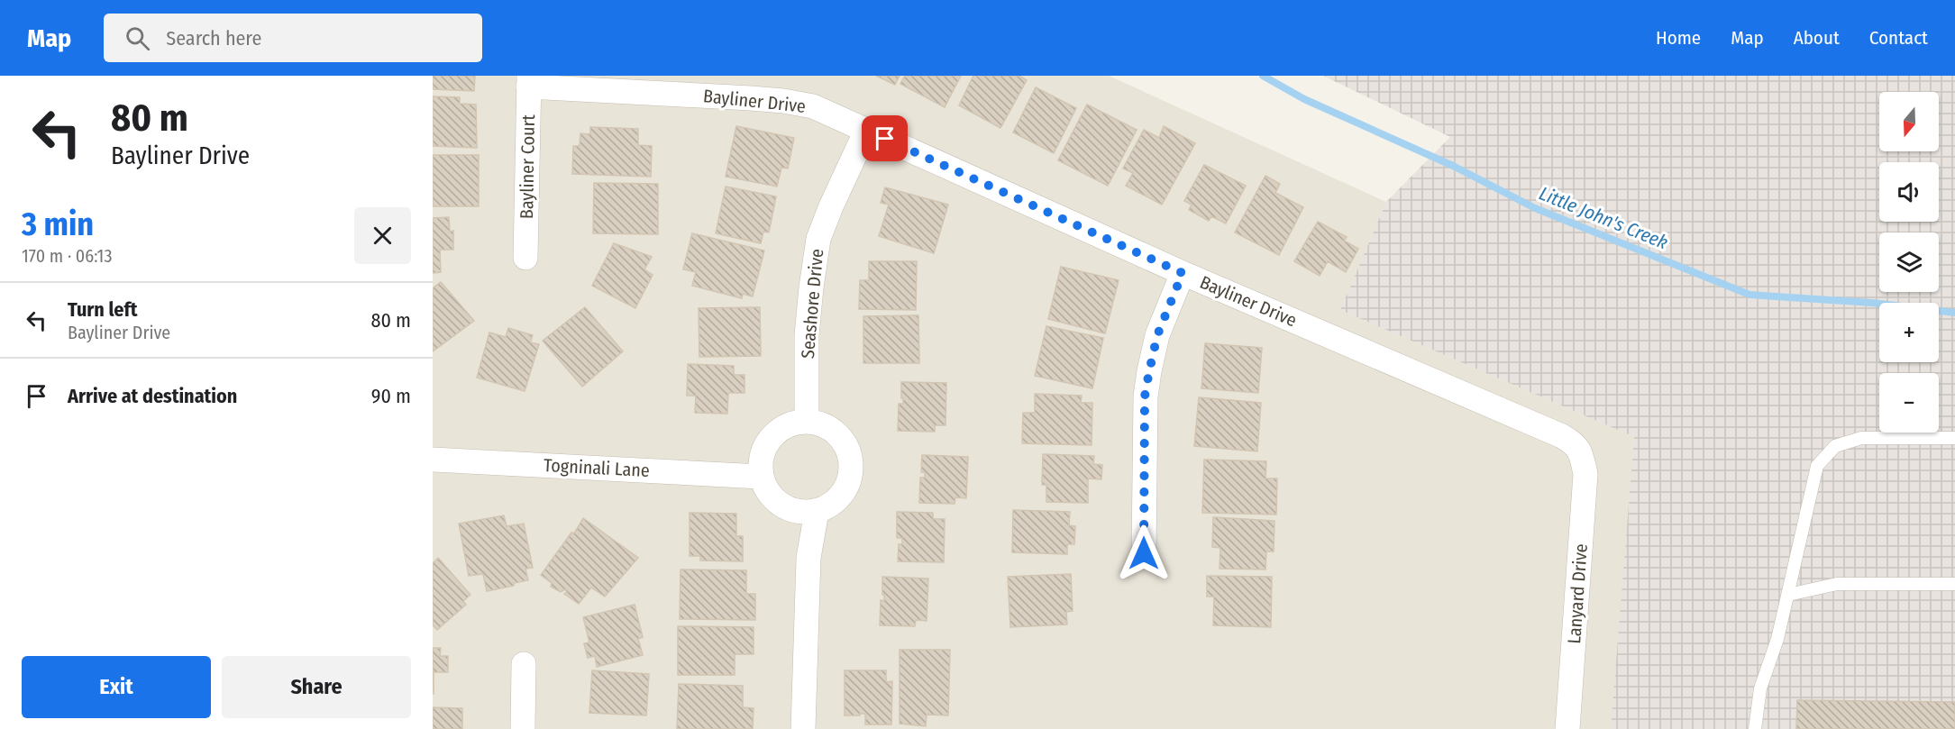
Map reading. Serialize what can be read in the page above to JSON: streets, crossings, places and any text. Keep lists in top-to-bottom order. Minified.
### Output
{"streets":{"street":["Bayliner Drive","Bayliner Court","Seashore Drive","Togninali Lane","Lanyard Drive"]},"crossings":[["Bayliner Drive","Bayliner Court"],["Bayliner Drive","Seashore Drive"],["Bayliner Drive","Lanyard Drive"],["Seashore Drive","Togninali Lane"]],"water":["Little John's Creek"],"north":"bottom","page":{"header":"Map","search":"Search here","nav":["Home","Map","About","Contact"],"turn":["80 m","Bayliner Drive"],"map_buttons":["+","−"],"heading":["3 min","170 m · 06:13"],"list":[{"name":"Turn left","note":"Bayliner Drive","value":"80 m"},{"name":"Arrive at destination","value":"90 m"}],"buttons":["Exit","Share"]}}
